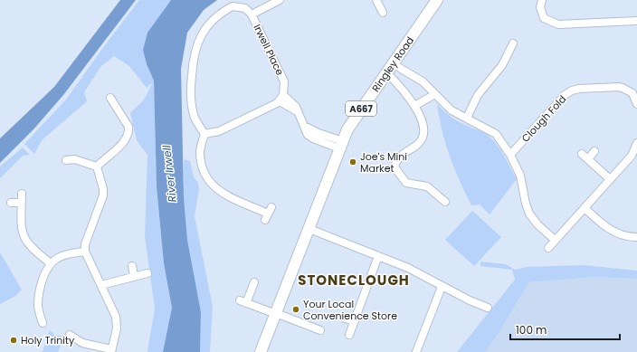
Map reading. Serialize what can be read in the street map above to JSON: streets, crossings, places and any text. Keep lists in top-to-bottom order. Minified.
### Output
{"streets":{"main road":["Ringley Road","A667"],"street":["Irwell Place","Clough Fold"]},"crossings":[["Ringley Road","A667"]],"districts":["STONECLOUGH"],"water":["River Irwell"],"places":["Joe's Mini Market","Your Local Convenience Store","Holy Trinity"],"scale_bar":"100 m"}
